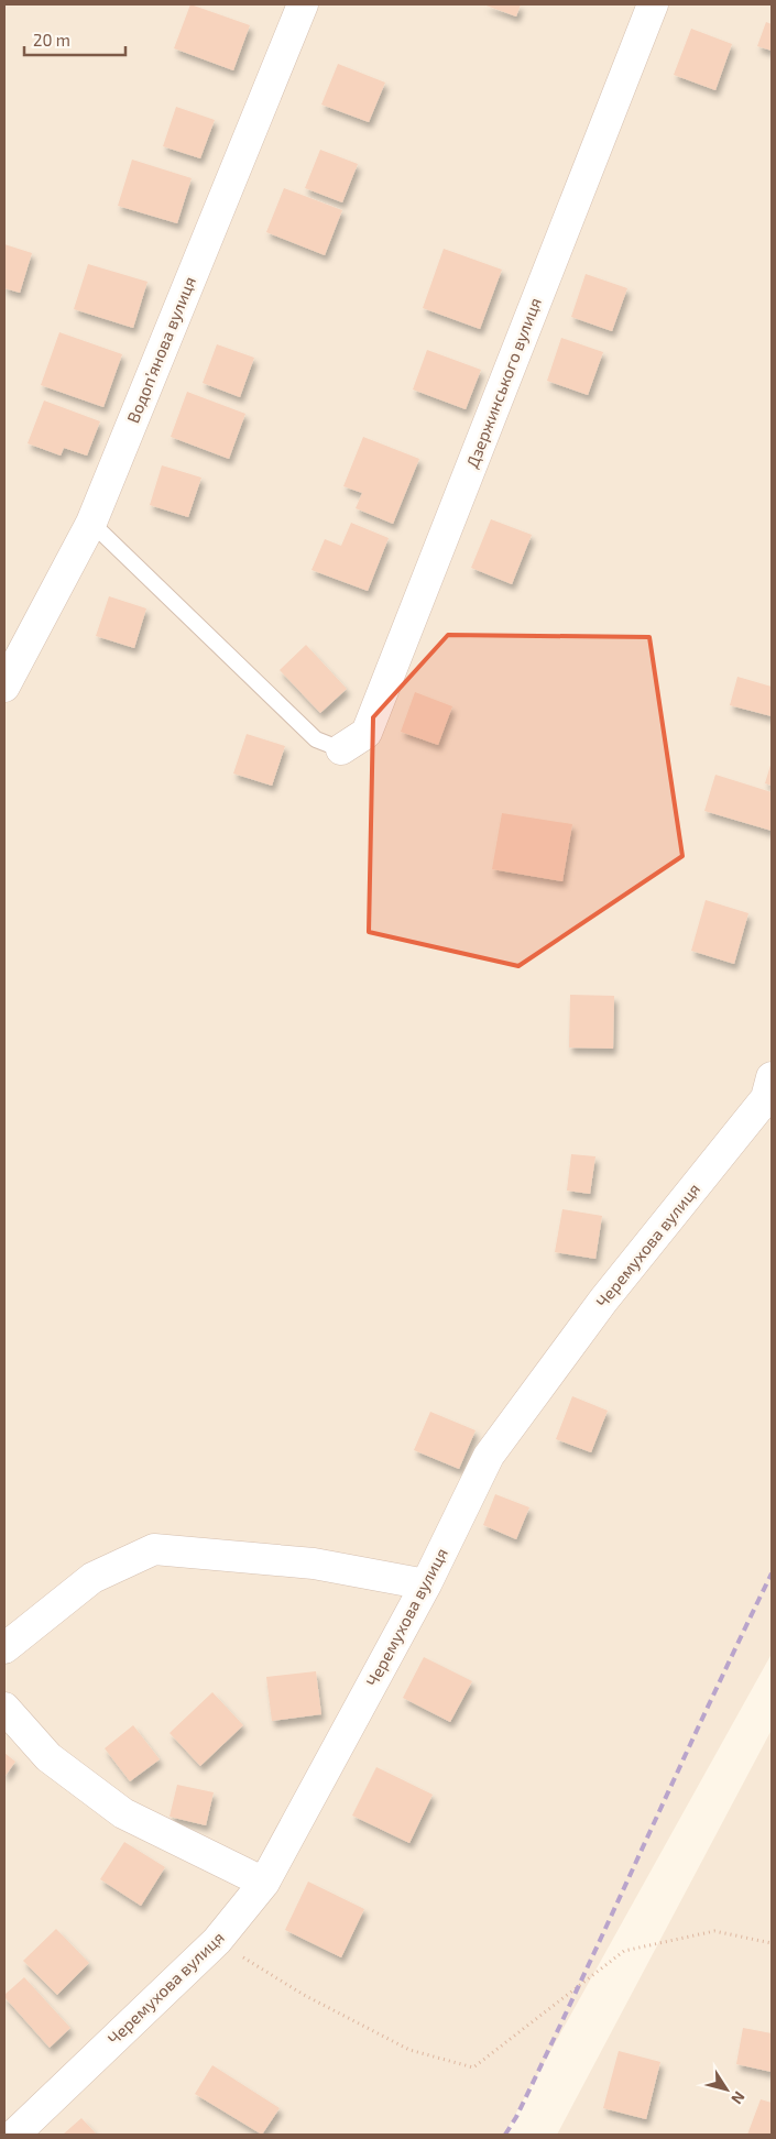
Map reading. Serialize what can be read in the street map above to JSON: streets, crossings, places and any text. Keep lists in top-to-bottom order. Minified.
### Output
{"streets":{"street":["Водоп’янова вулиця","Дзержинського вулиця","Черемухова вулиця"]},"scale_bar":"20 m","north":"bottom right"}
